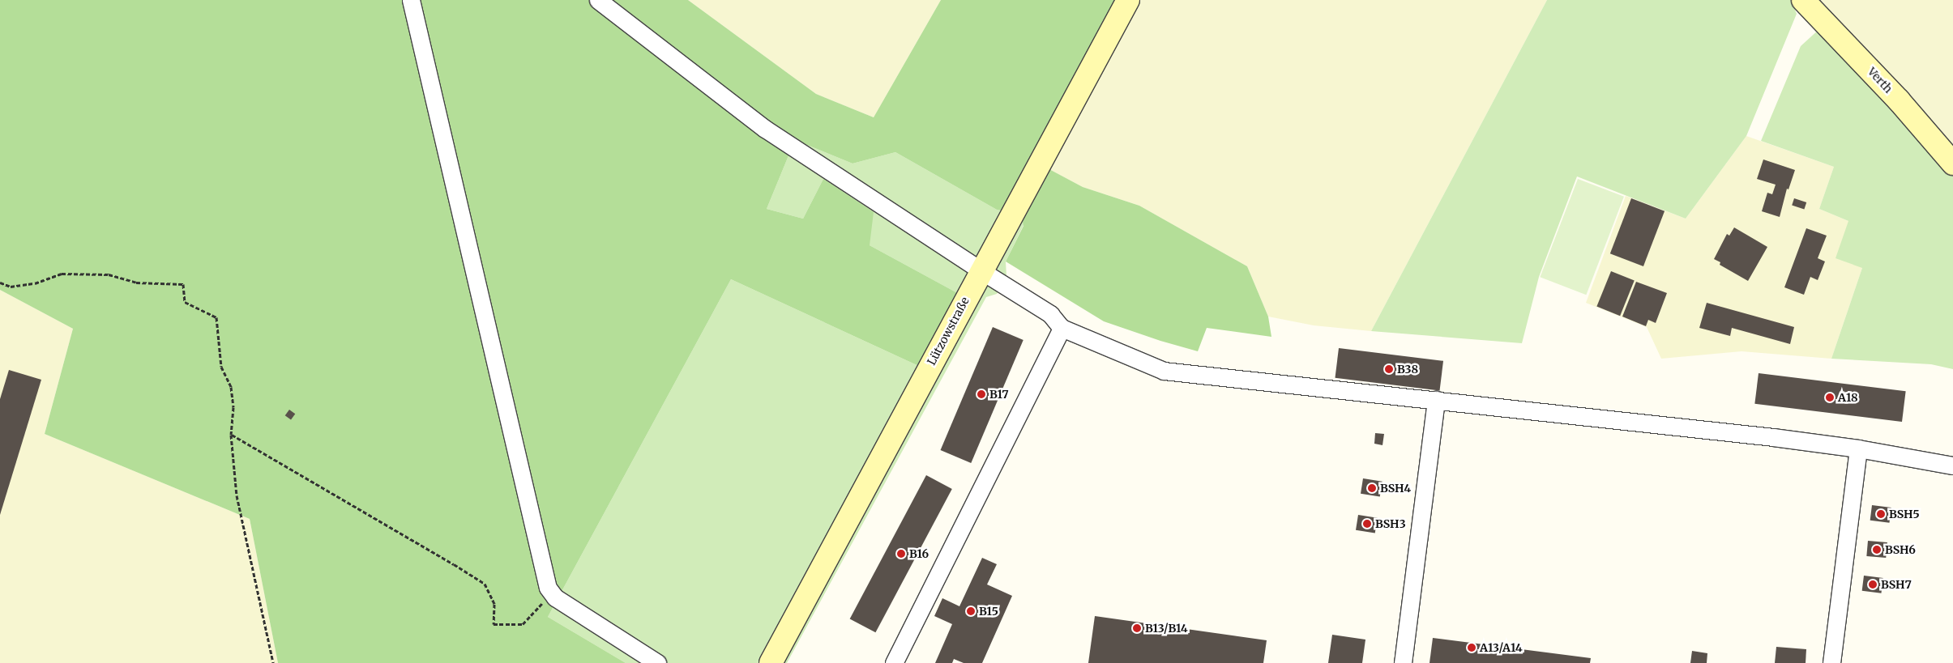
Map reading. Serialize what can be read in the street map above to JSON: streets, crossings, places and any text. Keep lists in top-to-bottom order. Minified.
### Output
{"streets":{"street":["Verth","Lützowstraße"]},"places":["B38","B17","A18","BSH4","BSH5","BSH3","BSH6","B16","BSH7","B15","B13/B14","A13/A14"]}
